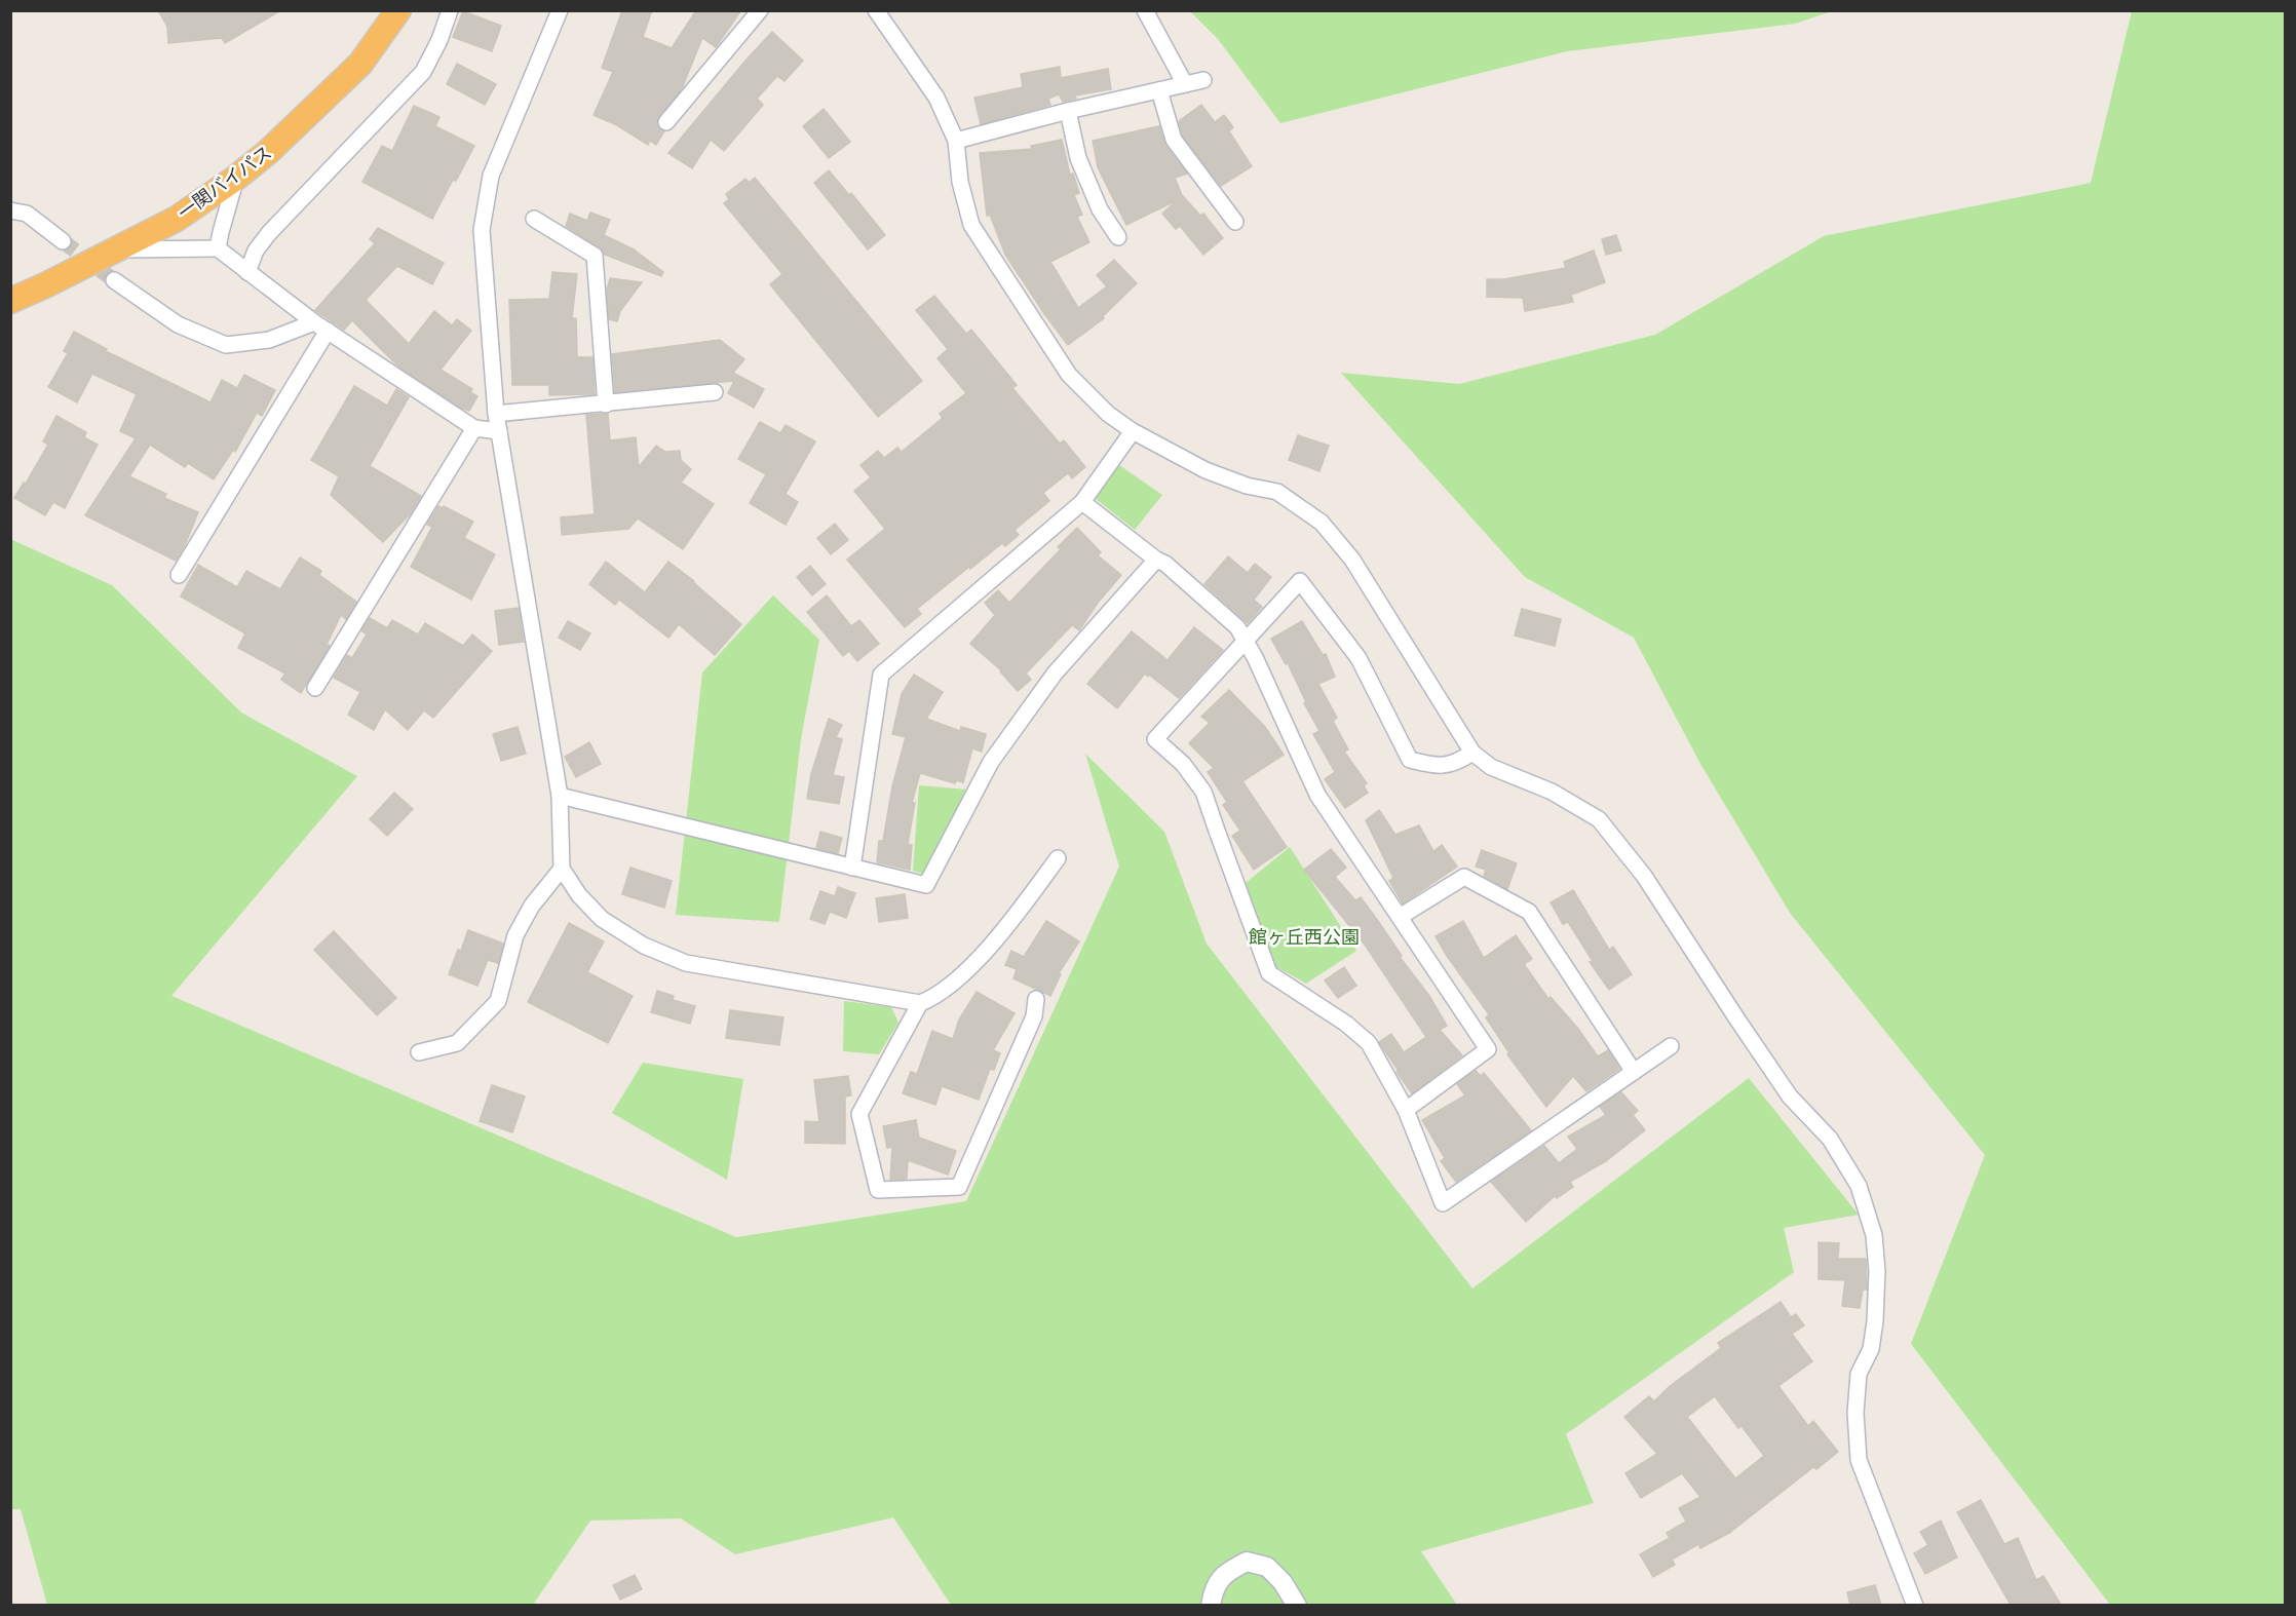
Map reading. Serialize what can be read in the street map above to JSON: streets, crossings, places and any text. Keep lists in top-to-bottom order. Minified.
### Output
{"streets":{"highway":["一関バイパス"]},"parks":["館ヶ丘西公園"]}
